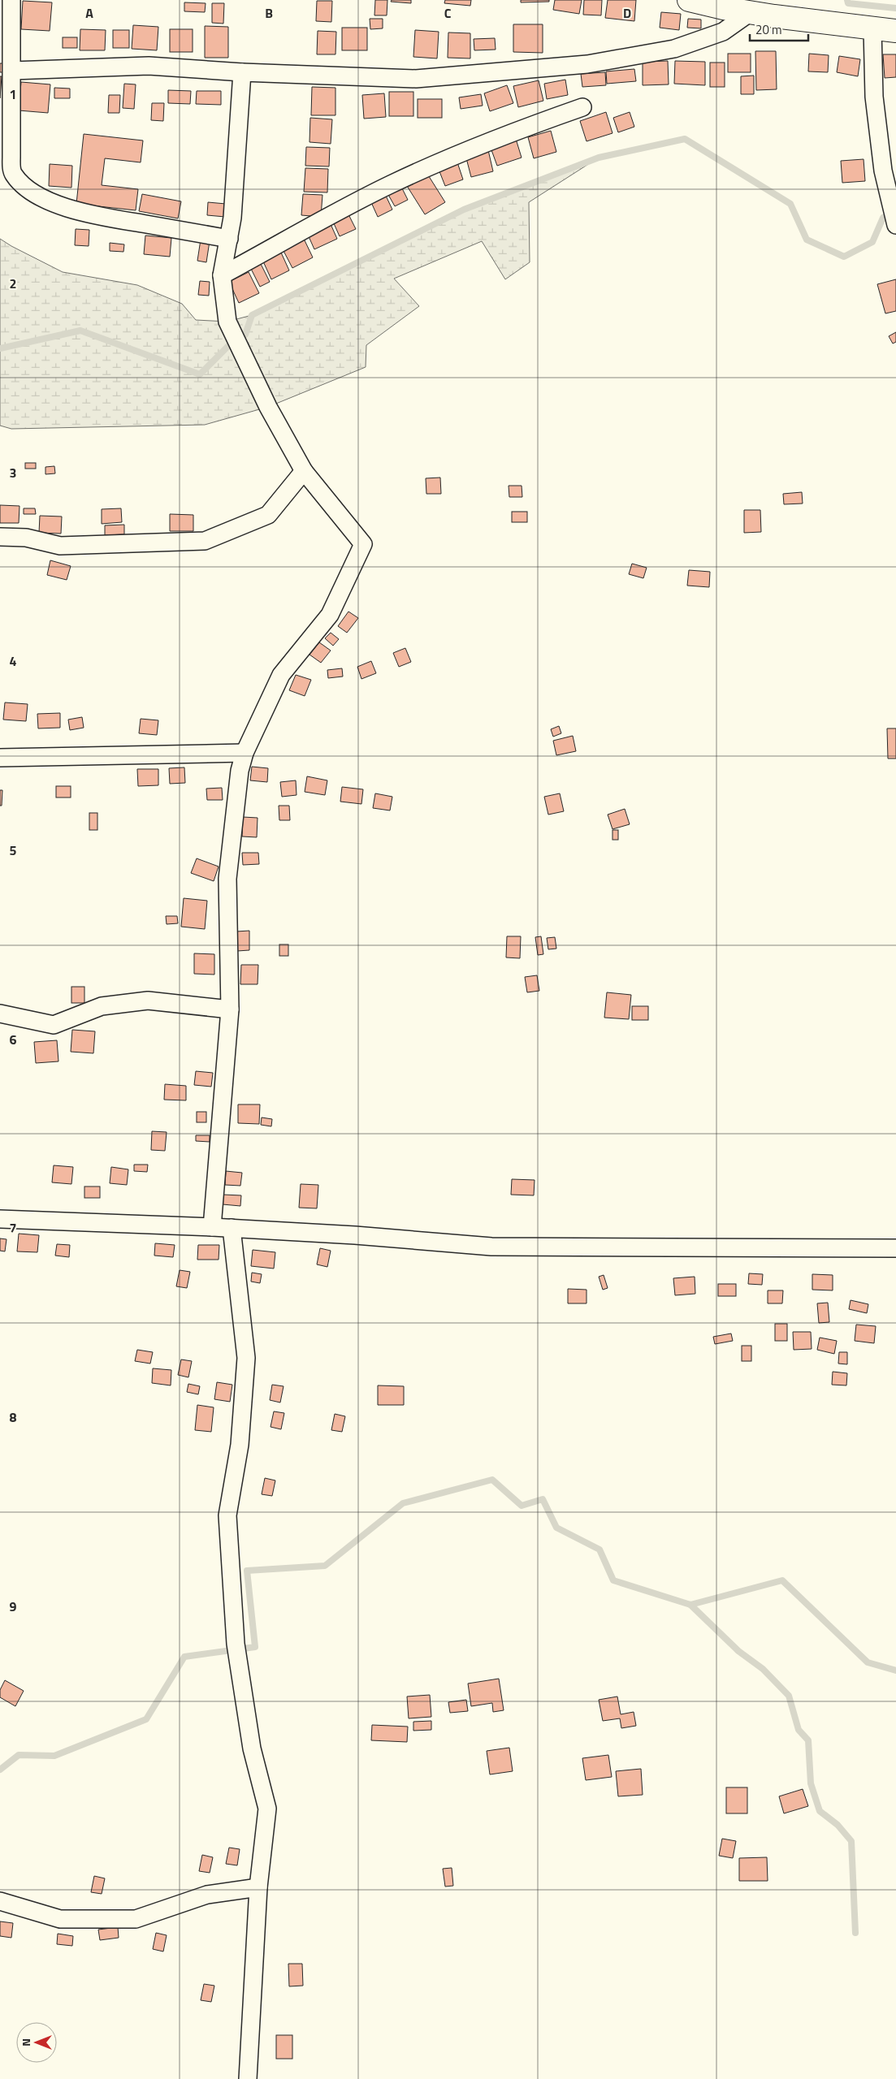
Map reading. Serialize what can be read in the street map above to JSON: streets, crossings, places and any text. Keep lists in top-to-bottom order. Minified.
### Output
{"scale_bar":"20 m","north":"left","grid":{"columns":["A","B","C","D"],"rows":["1","2","3","4","5","6","7","8","9"]}}
